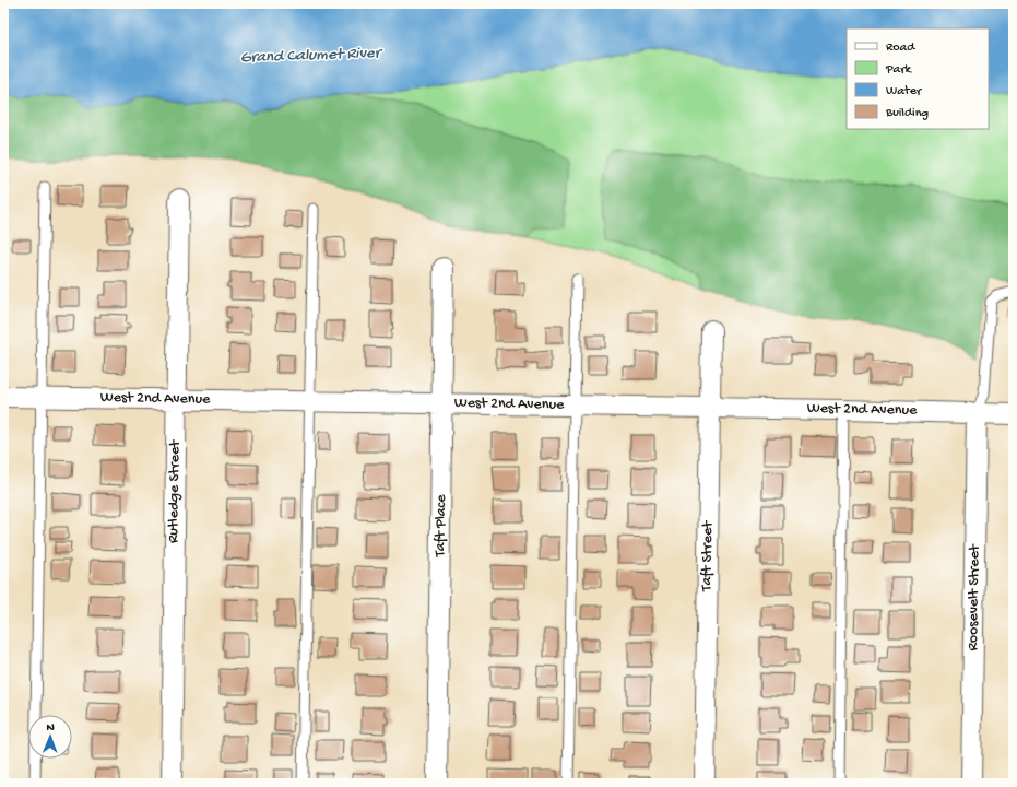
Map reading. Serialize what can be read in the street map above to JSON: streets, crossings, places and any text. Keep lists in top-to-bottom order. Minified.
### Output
{"streets":{"street":["West 2nd Avenue","Rutledge Street","Taft Place","Taft Street","Roosevelt Street"]},"crossings":[["West 2nd Avenue","Rutledge Street"],["West 2nd Avenue","Taft Place"],["West 2nd Avenue","Taft Street"],["West 2nd Avenue","Roosevelt Street"]],"water":["Grand Calumet River"],"legend":["Road","Park","Water","Building"],"north":"top"}
